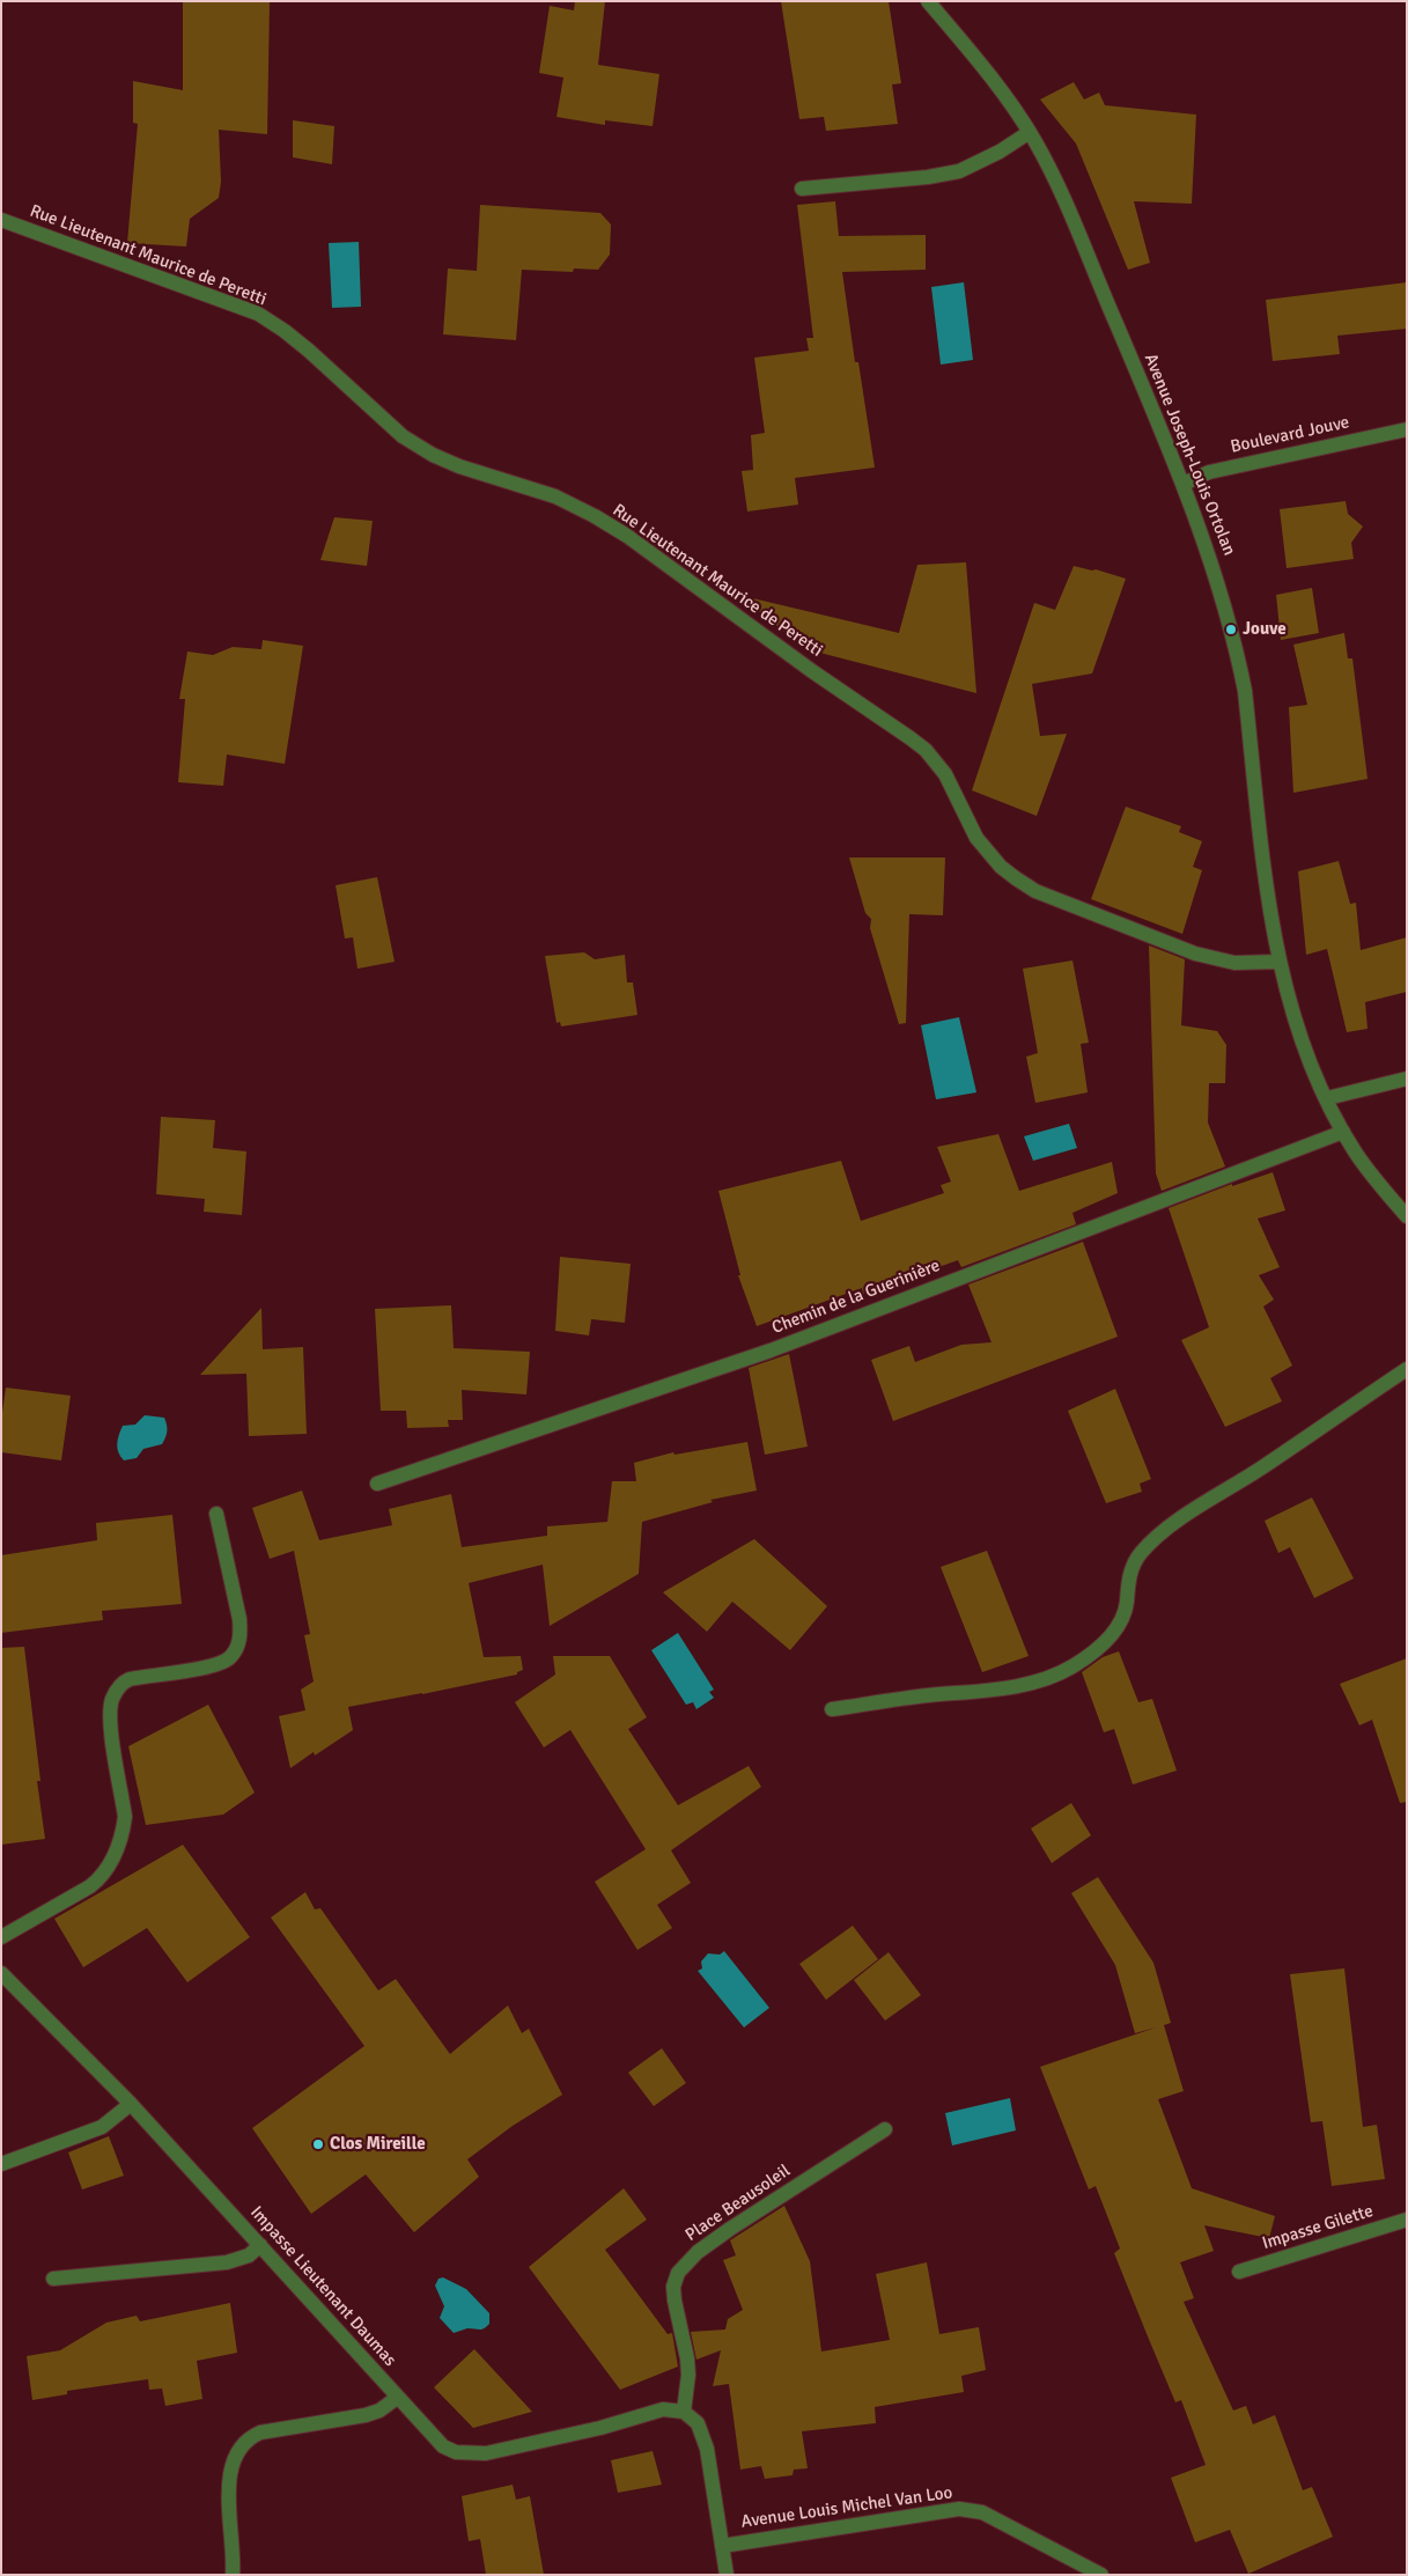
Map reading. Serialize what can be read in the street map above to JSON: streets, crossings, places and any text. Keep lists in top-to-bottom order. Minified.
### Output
{"streets":{"street":["Rue Lieutenant Maurice de Peretti","Boulevard Jouve","Avenue Joseph-Louis Ortolan","Chemin de la Guerinière","Place Beausoleil","Impasse Gilette","Impasse Lieutenant Daumas","Avenue Louis Michel Van Loo"]},"crossings":[["Rue Lieutenant Maurice de Peretti","Avenue Joseph-Louis Ortolan"],["Boulevard Jouve","Avenue Joseph-Louis Ortolan"],["Avenue Joseph-Louis Ortolan","Chemin de la Guerinière"],["Place Beausoleil","Impasse Lieutenant Daumas"]],"places":["Jouve","Clos Mireille"]}
